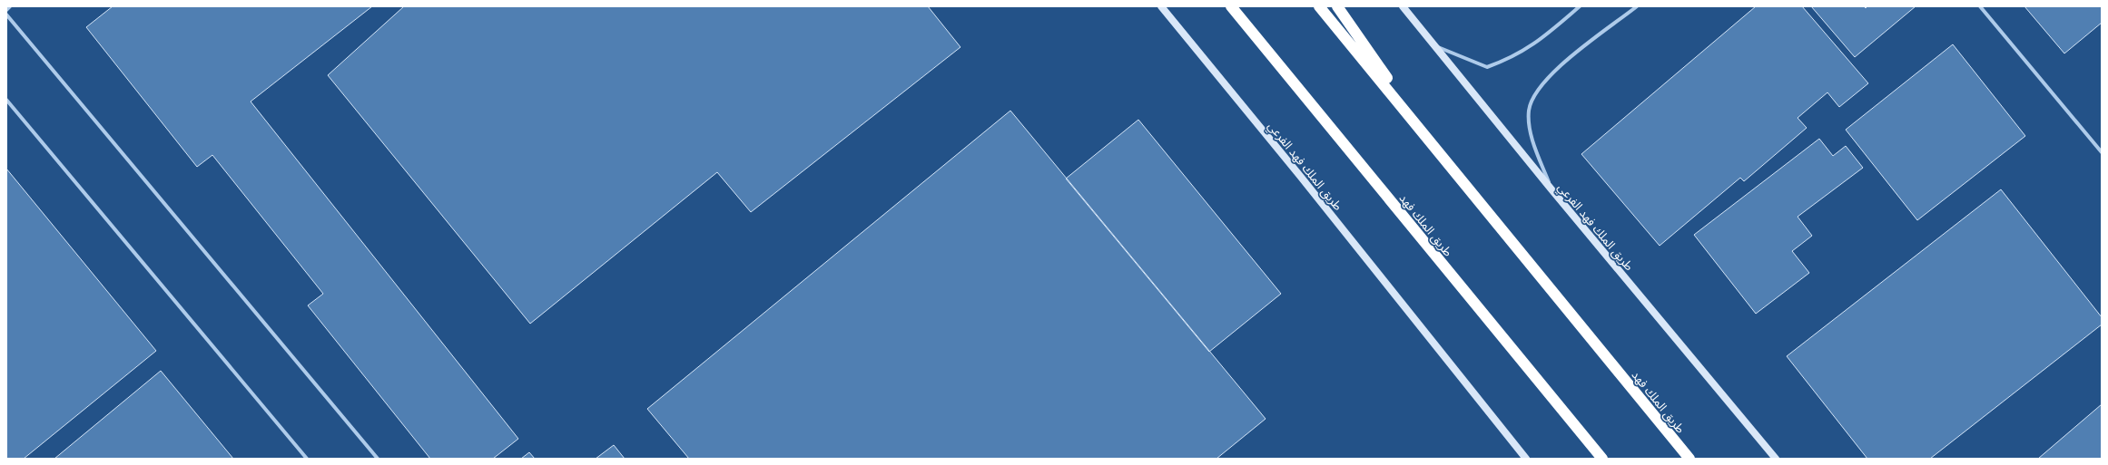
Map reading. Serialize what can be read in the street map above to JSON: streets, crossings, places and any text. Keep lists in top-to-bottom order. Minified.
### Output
{"streets":{"highway":["طريق الملك فهد"],"main road":["طريق الملك فهد الفرعي"]}}
